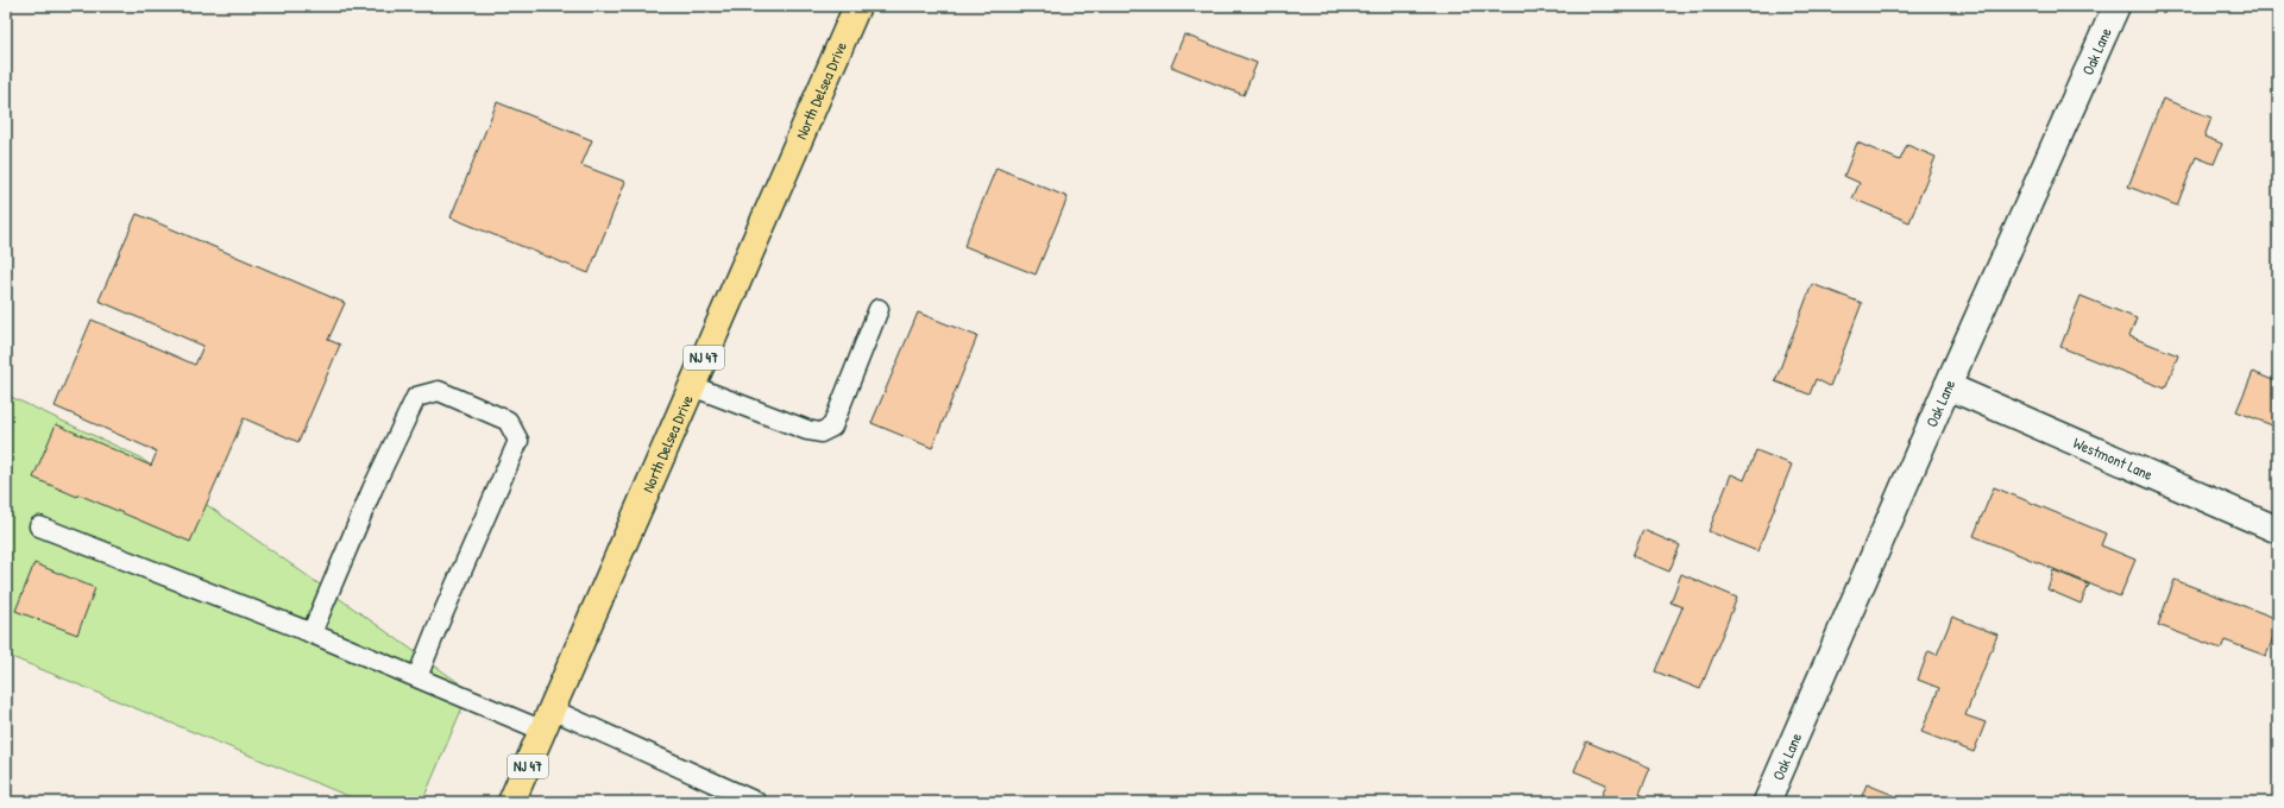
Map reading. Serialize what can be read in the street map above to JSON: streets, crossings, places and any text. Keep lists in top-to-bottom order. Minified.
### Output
{"streets":{"main road":["North Delsea Drive","NJ 47"],"street":["Oak Lane","Westmont Lane"]},"crossings":[["Oak Lane","Westmont Lane"]]}
